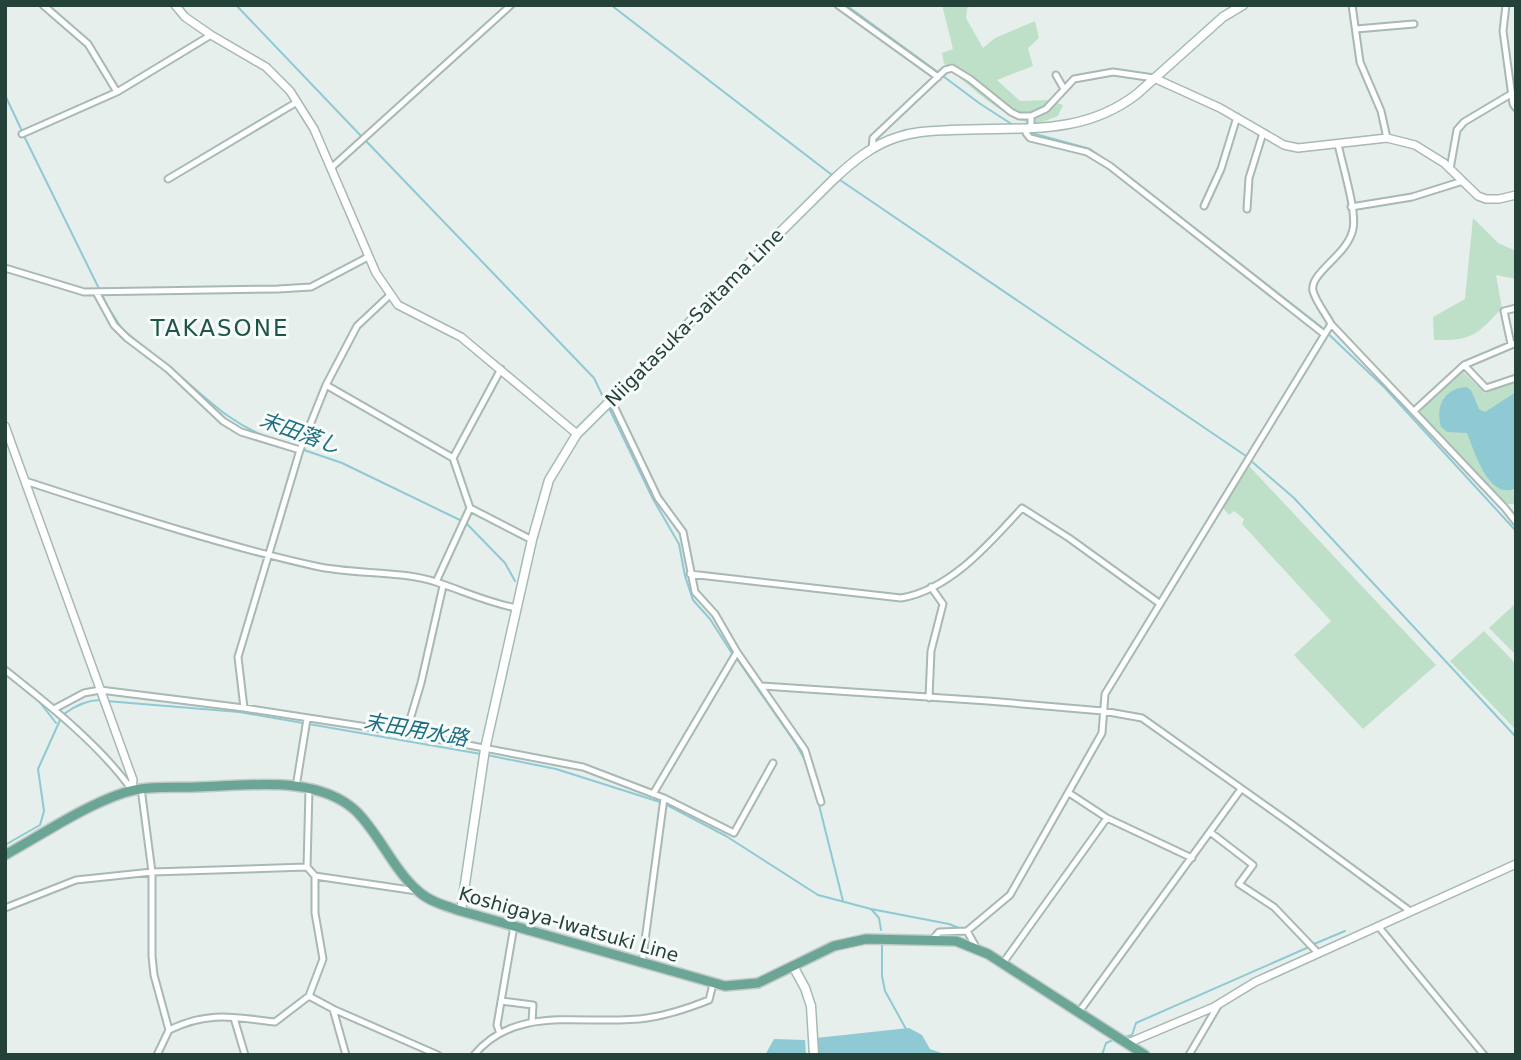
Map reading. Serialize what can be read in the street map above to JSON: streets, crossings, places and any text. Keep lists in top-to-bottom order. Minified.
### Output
{"streets":{"main road":["Niigatasuka-Saitama Line","Koshigaya-Iwatsuki Line"]},"crossings":[["Niigatasuka-Saitama Line","Koshigaya-Iwatsuki Line"]],"districts":["TAKASONE"],"water":["末田落し","末田用水路"]}
